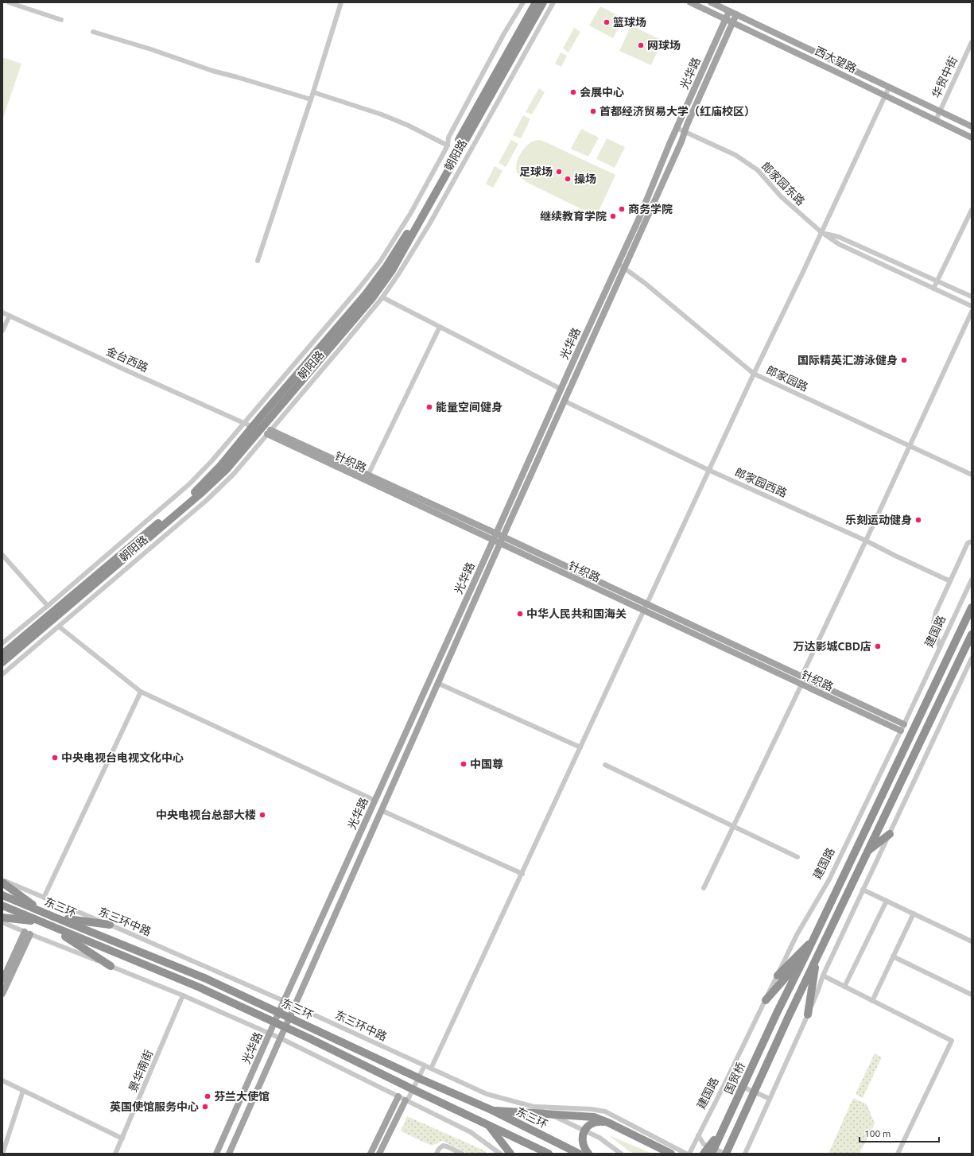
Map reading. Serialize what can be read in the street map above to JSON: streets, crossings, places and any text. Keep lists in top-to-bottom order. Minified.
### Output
{"streets":{"highway":["朝阳路","建国路","东三环","国贸桥"],"main road":["西大望路","光华路","针织路"],"street":["华贸中街","郎家园东路","金台西路","郎家园路","郎家园西路","东三环中路","景华南街"]},"crossings":[["西大望路","光华路"],["西大望路","华贸中街"],["光华路","郎家园东路"],["光华路","郎家园路"],["光华路","针织路"],["光华路","郎家园西路"],["光华路","东三环中路"],["朝阳路","金台西路"],["朝阳路","针织路"],["金台西路","针织路"],["针织路","建国路"],["建国路","国贸桥"]],"places":["篮球场","网球场","会展中心","首都经济贸易大学（红庙校区）","足球场","操场","商务学院","继续教育学院","国际精英汇游泳健身","能量空间健身","乐刻运动健身","中华人民共和国海关","万达影城CBD店","中央电视台电视文化中心","中国尊","中央电视台总部大楼","芬兰大使馆","英国使馆服务中心"],"scale_bar":"100 m"}
